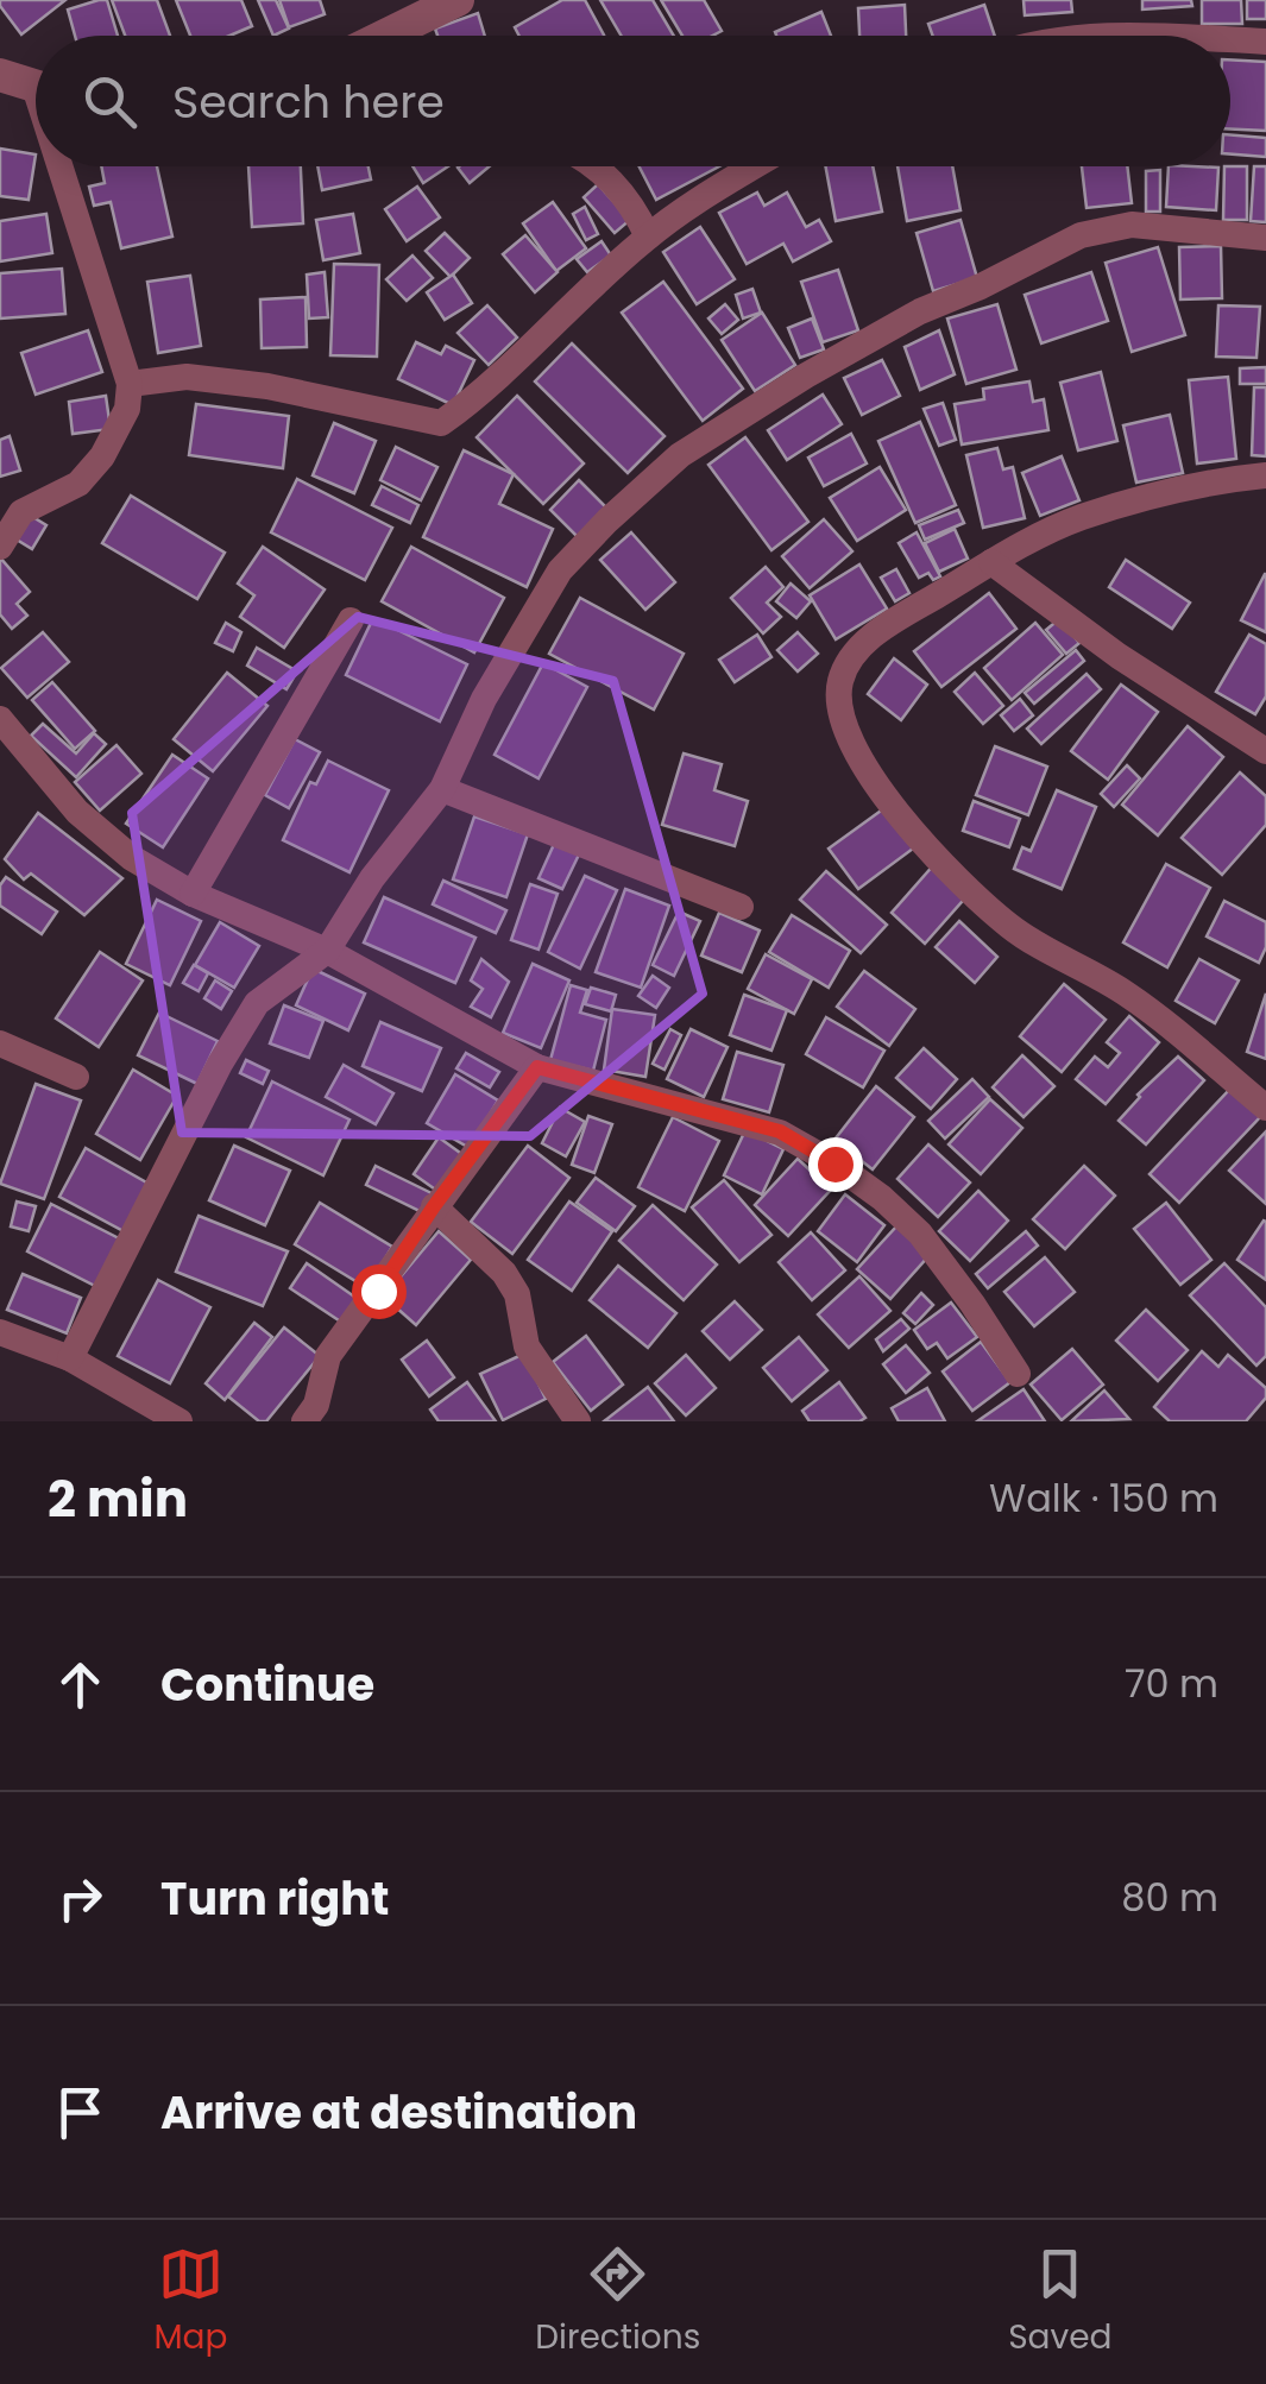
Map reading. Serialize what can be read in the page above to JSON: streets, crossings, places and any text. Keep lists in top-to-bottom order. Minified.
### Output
{"page":{"search":"Search here","heading":["2 min","Walk · 150 m"],"list":[["Continue","70 m"],["Turn right","80 m"],"Arrive at destination"],"nav":["Map","Directions","Saved"]}}
